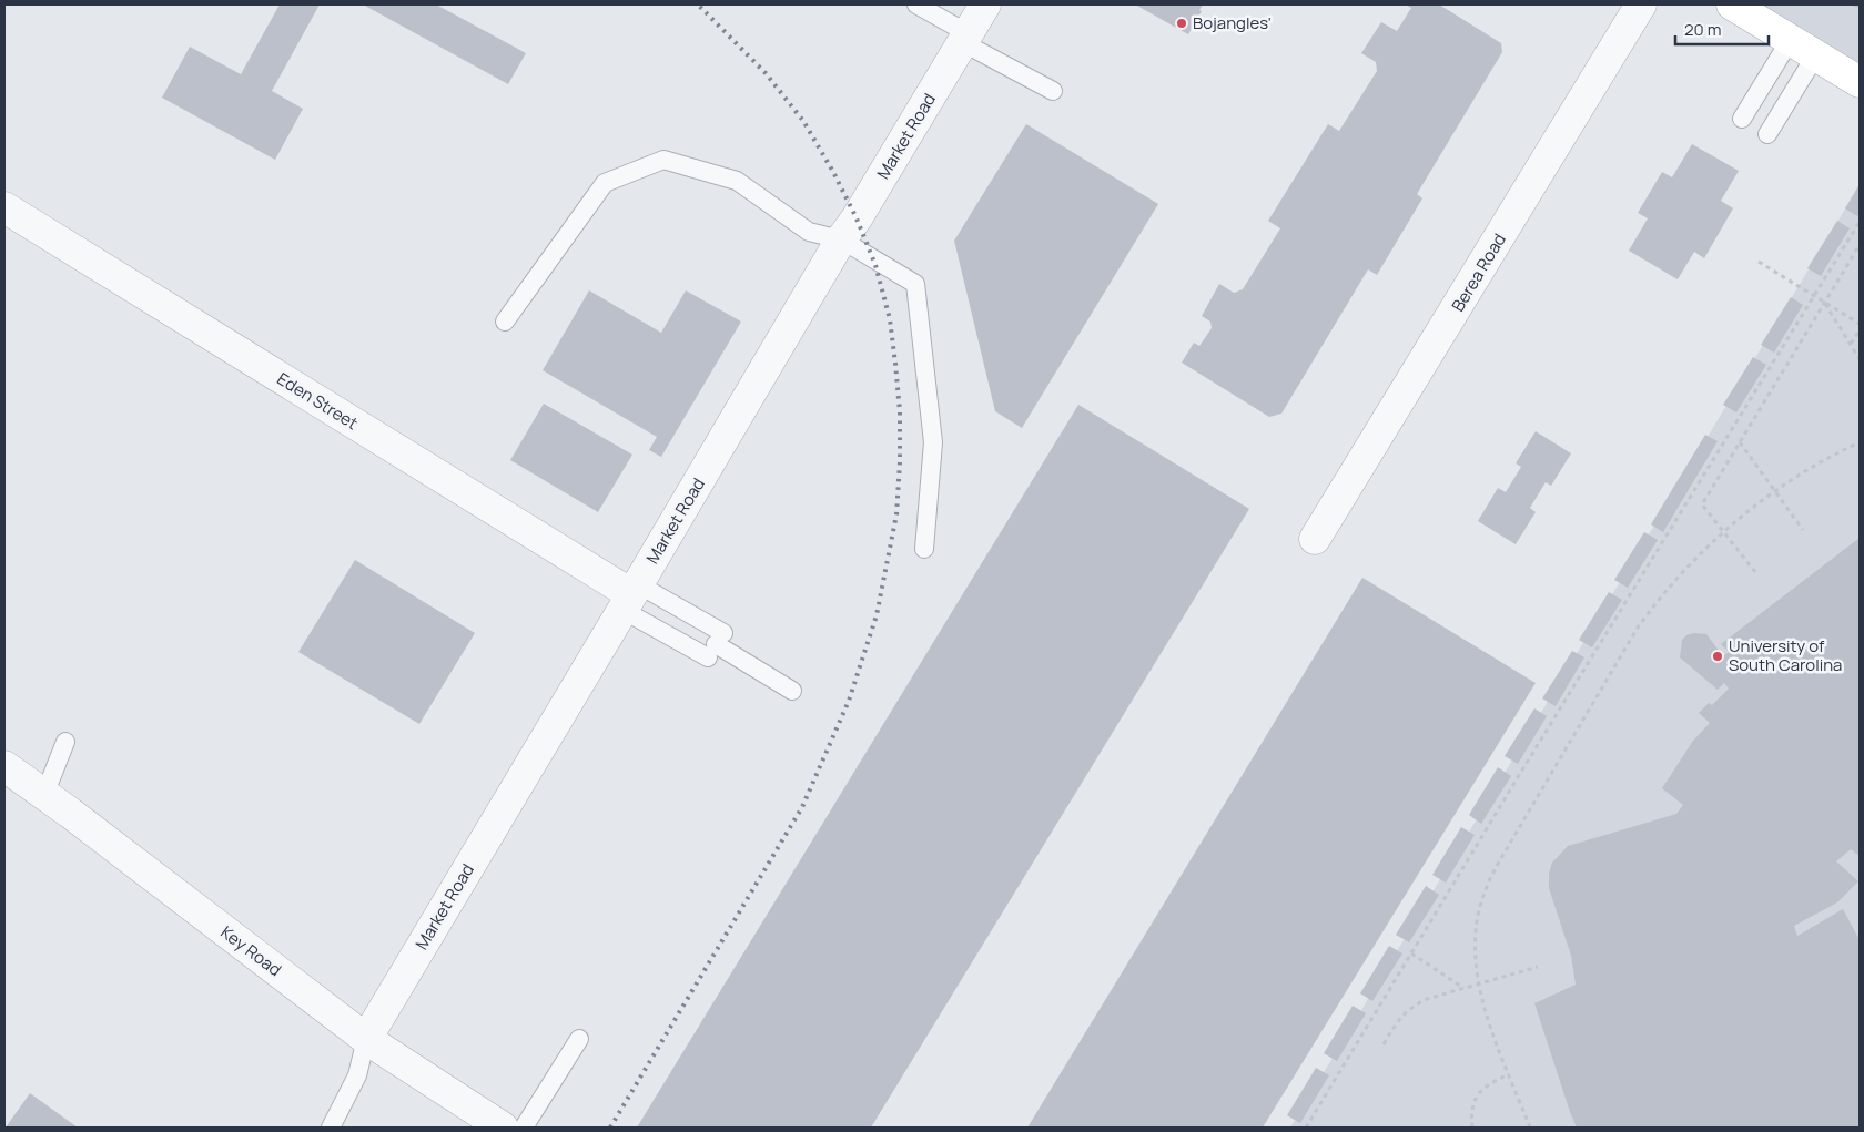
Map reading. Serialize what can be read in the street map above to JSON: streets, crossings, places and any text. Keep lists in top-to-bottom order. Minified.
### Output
{"streets":{"street":["Market Road","Berea Road","Eden Street","Key Road"]},"crossings":[["Market Road","Eden Street"],["Market Road","Key Road"]],"places":["Bojangles'","University of South Carolina"],"scale_bar":"20 m"}
